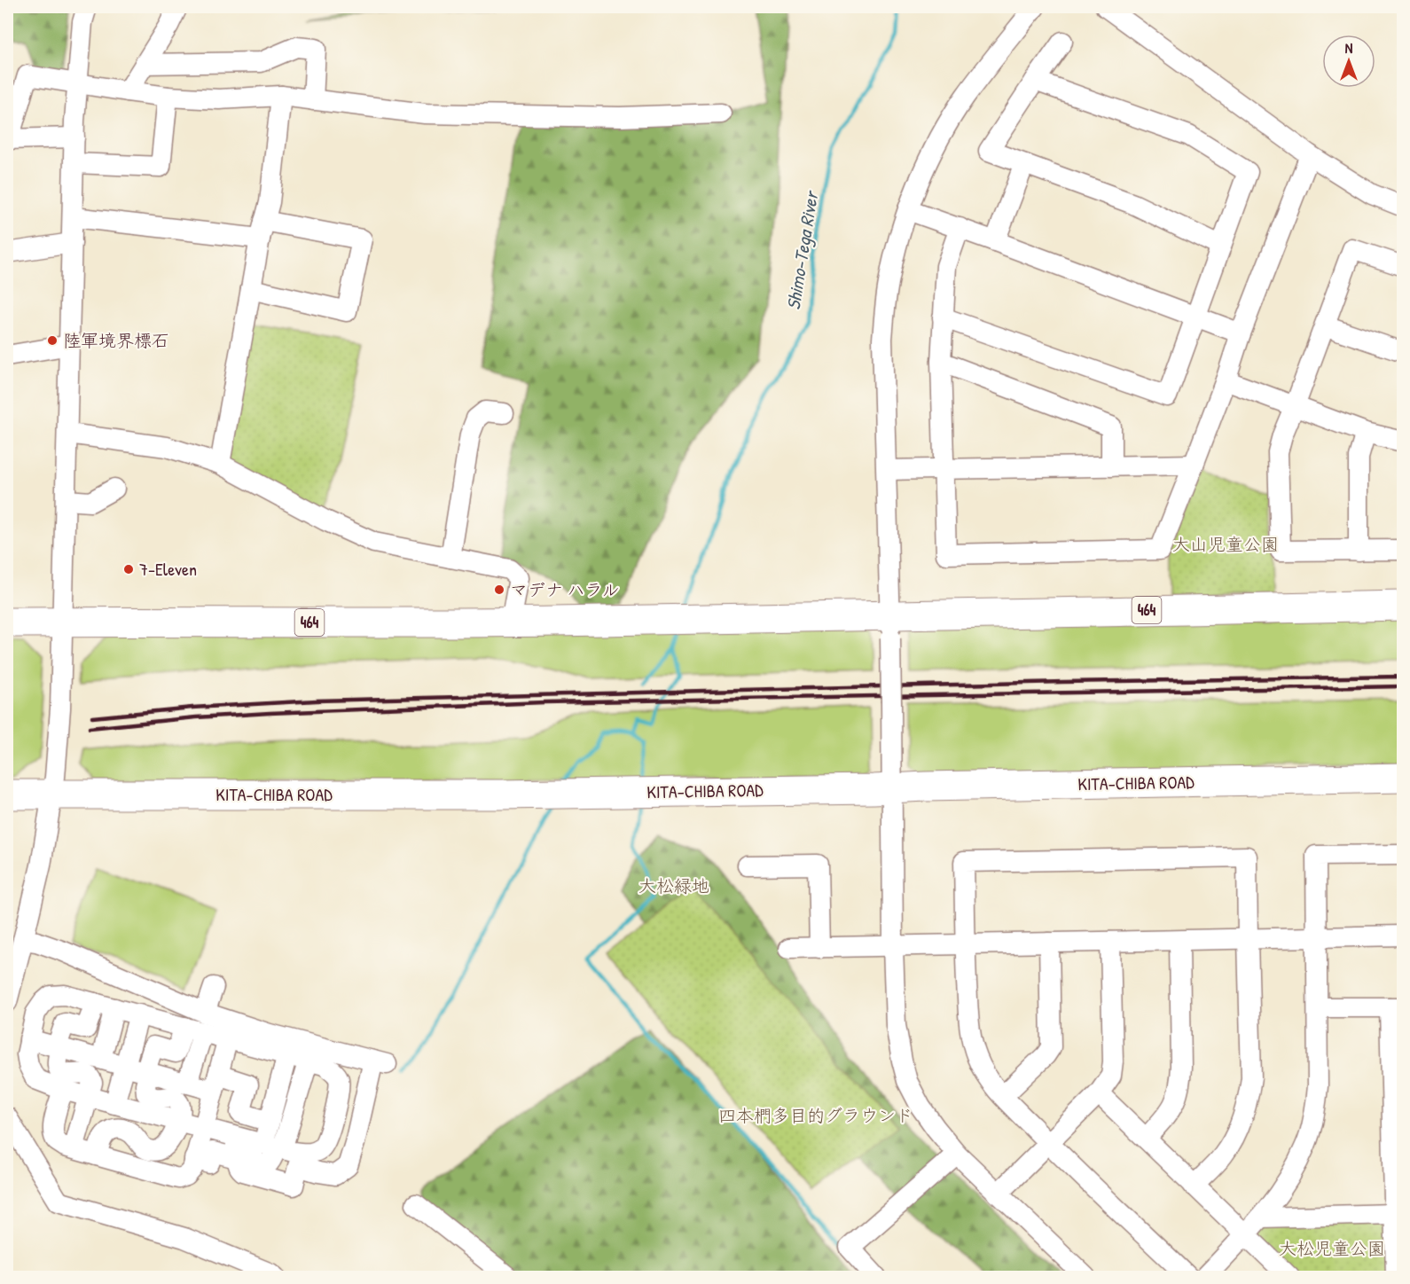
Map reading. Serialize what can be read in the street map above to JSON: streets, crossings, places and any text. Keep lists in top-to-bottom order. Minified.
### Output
{"streets":{"highway":["464","KITA-CHIBA ROAD"]},"water":["Shimo-Tega River"],"parks":["大山児童公園","大松緑地","四本椚多目的グラウンド","大松児童公園"],"places":["陸軍境界標石","7-Eleven","マデナ ハラル"],"north":"top"}
